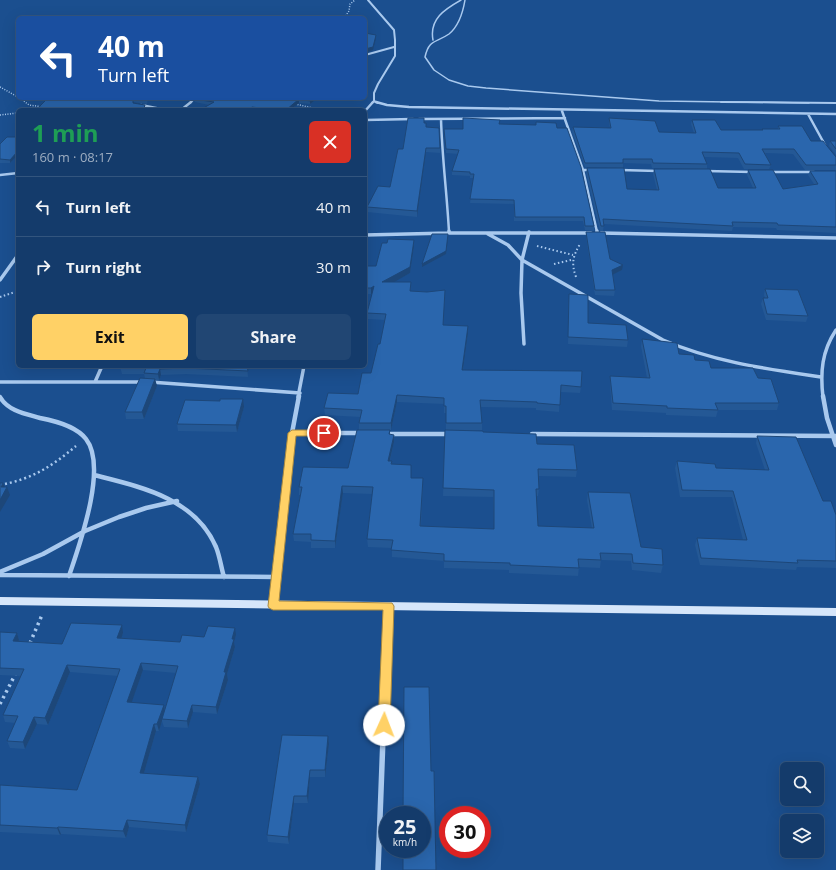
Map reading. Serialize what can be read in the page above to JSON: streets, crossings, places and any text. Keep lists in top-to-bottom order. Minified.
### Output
{"page":{"turn":["40 m","Turn left"],"heading":["1 min","160 m · 08:17"],"list":[{"name":"Turn left","value":"40 m"},{"name":"Turn right","value":"30 m"}],"buttons":["Exit","Share"],"speed":"25 km/h","limit":"30"}}
